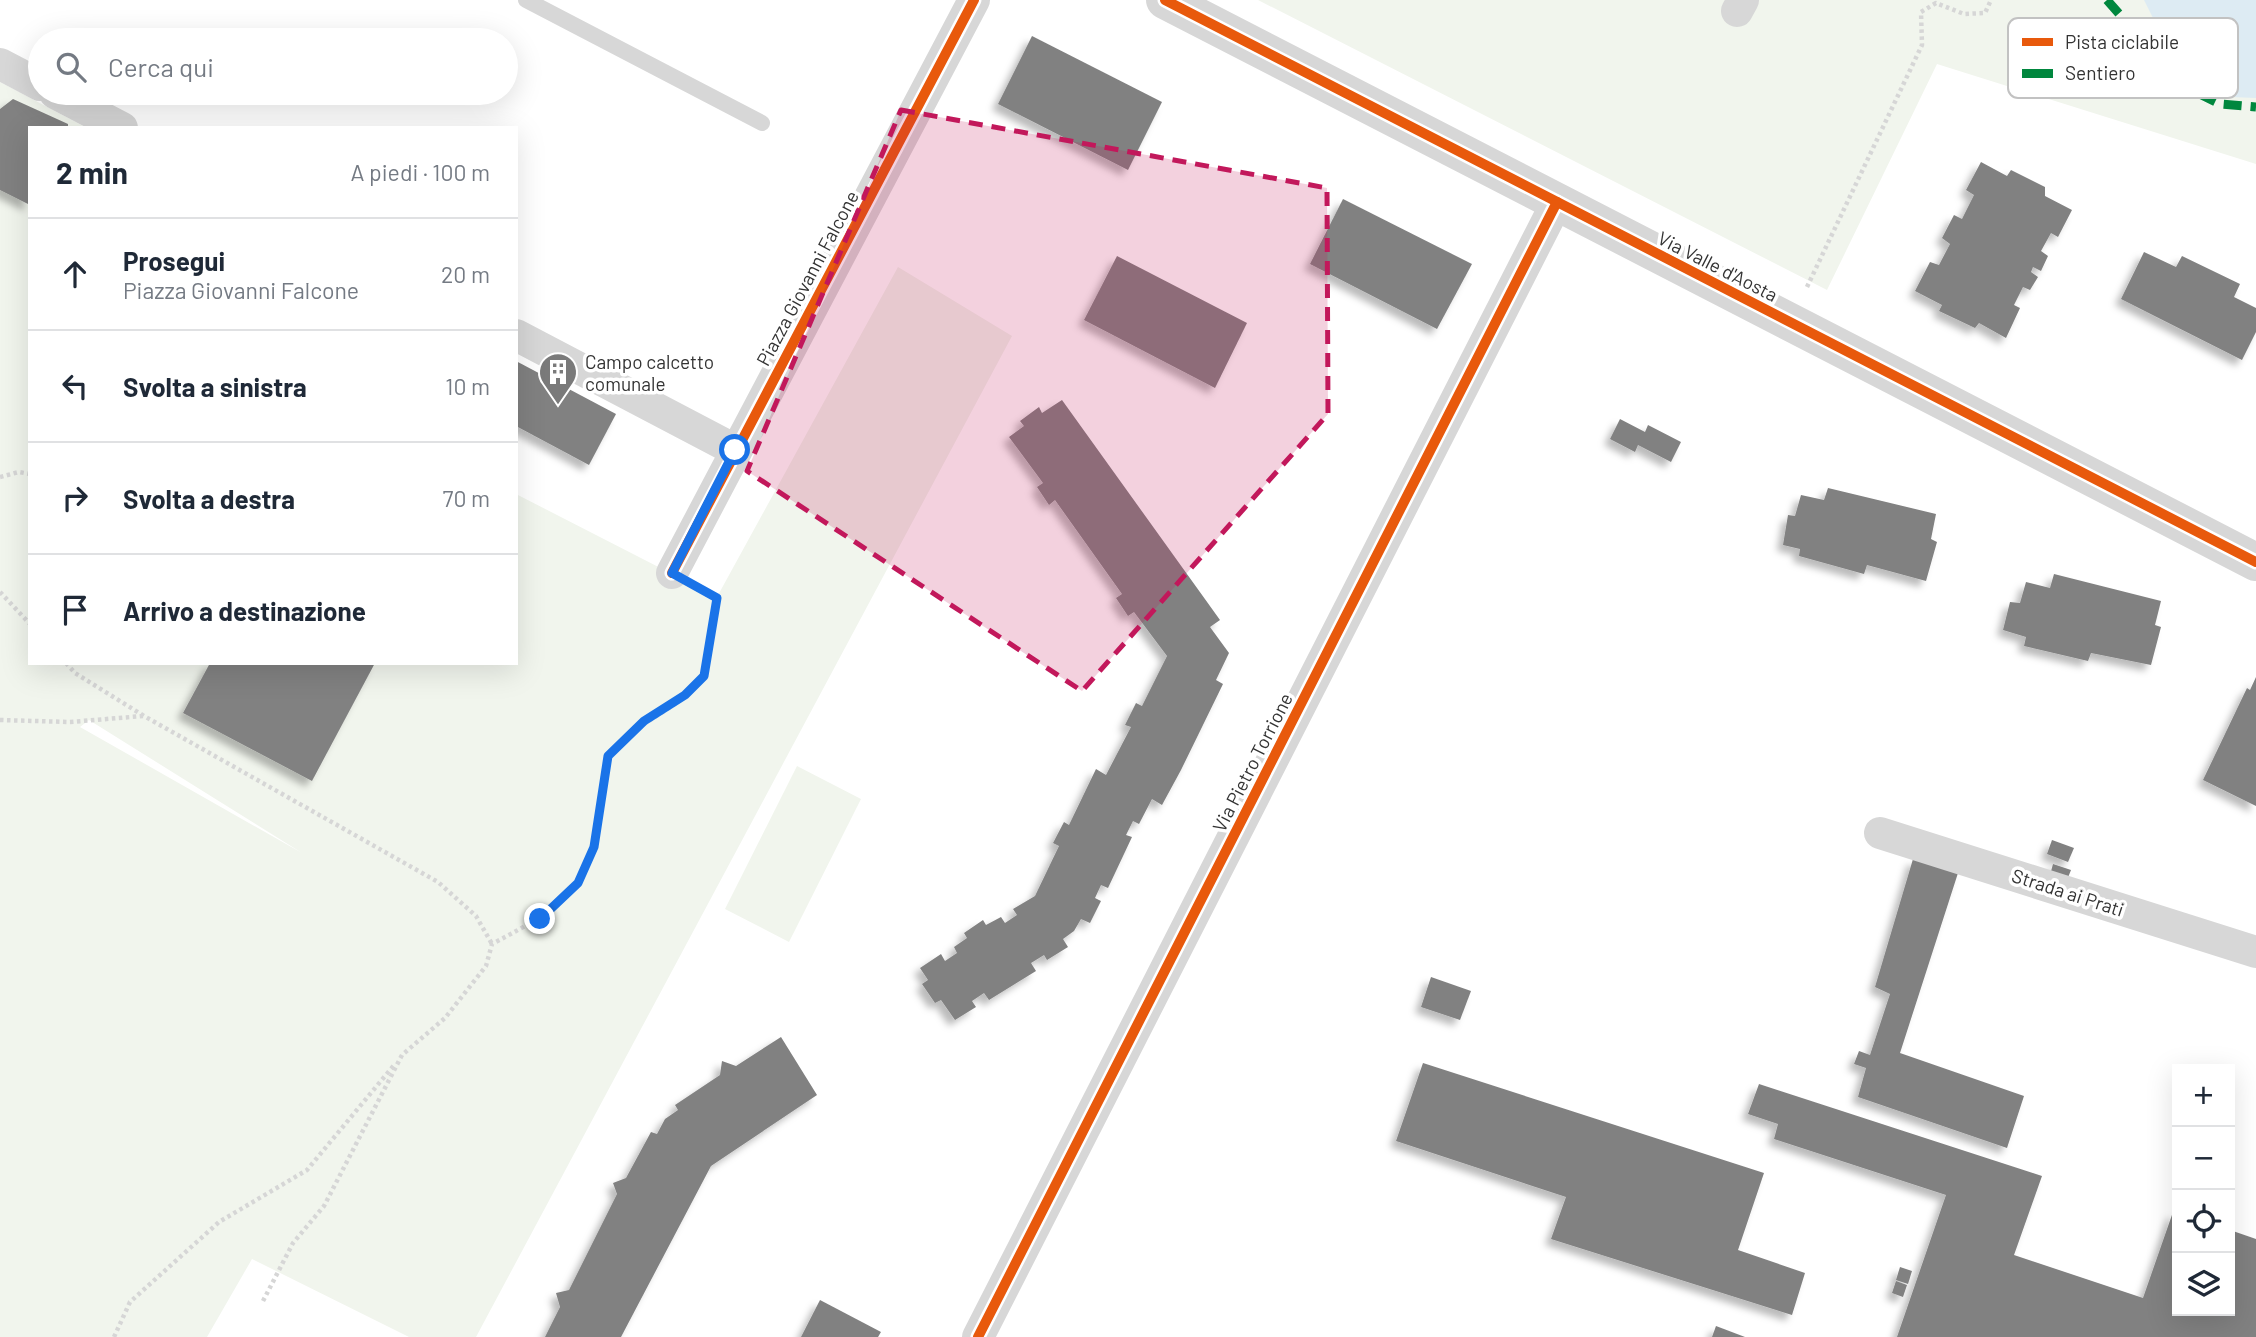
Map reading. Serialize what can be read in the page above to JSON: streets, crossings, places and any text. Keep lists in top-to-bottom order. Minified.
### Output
{"streets":{"street":["Via Valle d'Aosta","Piazza Giovanni Falcone","Via Pietro Torrione","Strada ai Prati"]},"crossings":[["Via Valle d'Aosta","Via Pietro Torrione"]],"places":{"building":["Campo calcetto comunale"]},"legend":["Pista ciclabile","Sentiero"],"page":{"search":"Cerca qui","heading":["2 min","A piedi · 100 m"],"list":[["Prosegui","Piazza Giovanni Falcone","20 m"],["Svolta a sinistra","10 m"],["Svolta a destra","70 m"],"Arrivo a destinazione"],"map_buttons":["+","−"]}}
